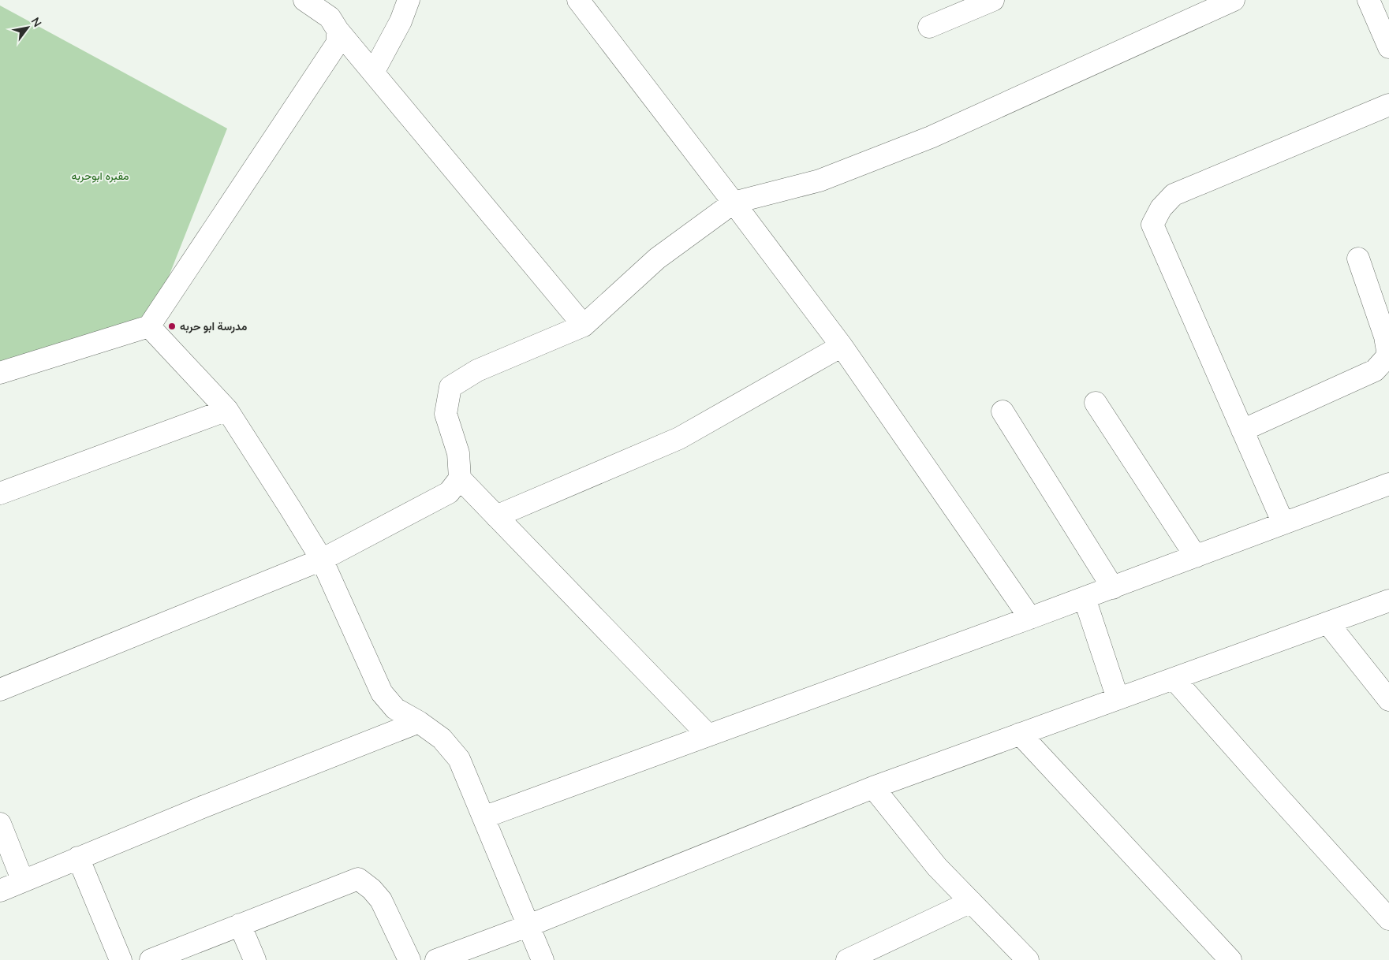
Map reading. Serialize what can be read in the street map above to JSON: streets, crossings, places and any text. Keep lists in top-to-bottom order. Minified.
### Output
{"parks":["مقبره ابوحربه"],"places":["مدرسة ابو حربه"],"north":"top right"}
